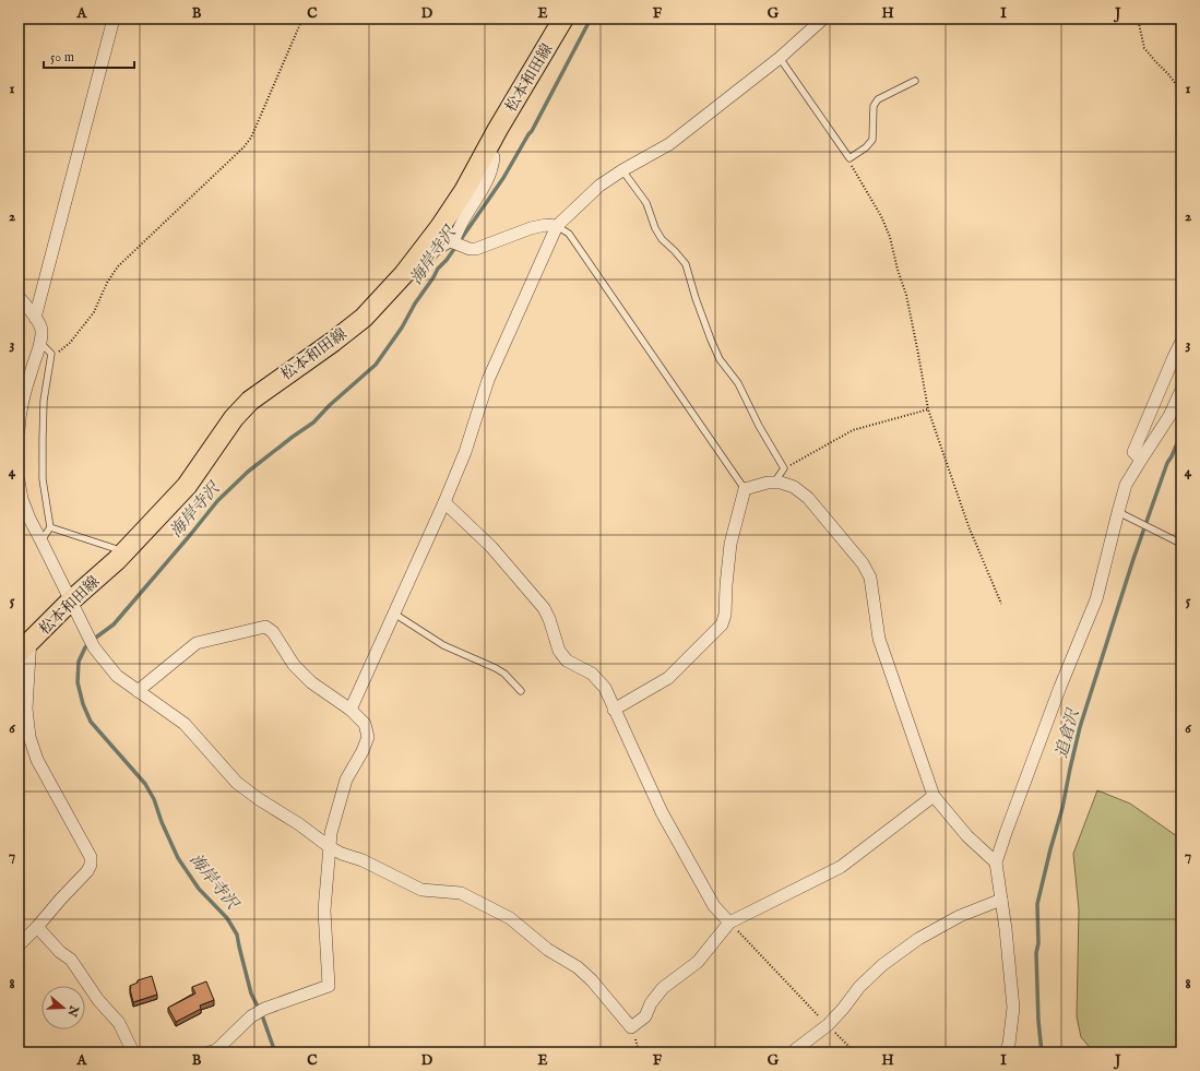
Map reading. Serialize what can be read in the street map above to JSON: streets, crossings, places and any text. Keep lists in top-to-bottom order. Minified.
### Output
{"streets":{"main road":["松本和田線"]},"water":["海岸寺沢","追倉沢"],"scale_bar":"50 m","north":"right","grid":{"columns":["A","B","C","D","E","F","G","H","I","J"],"rows":["1","2","3","4","5","6","7","8"]}}
